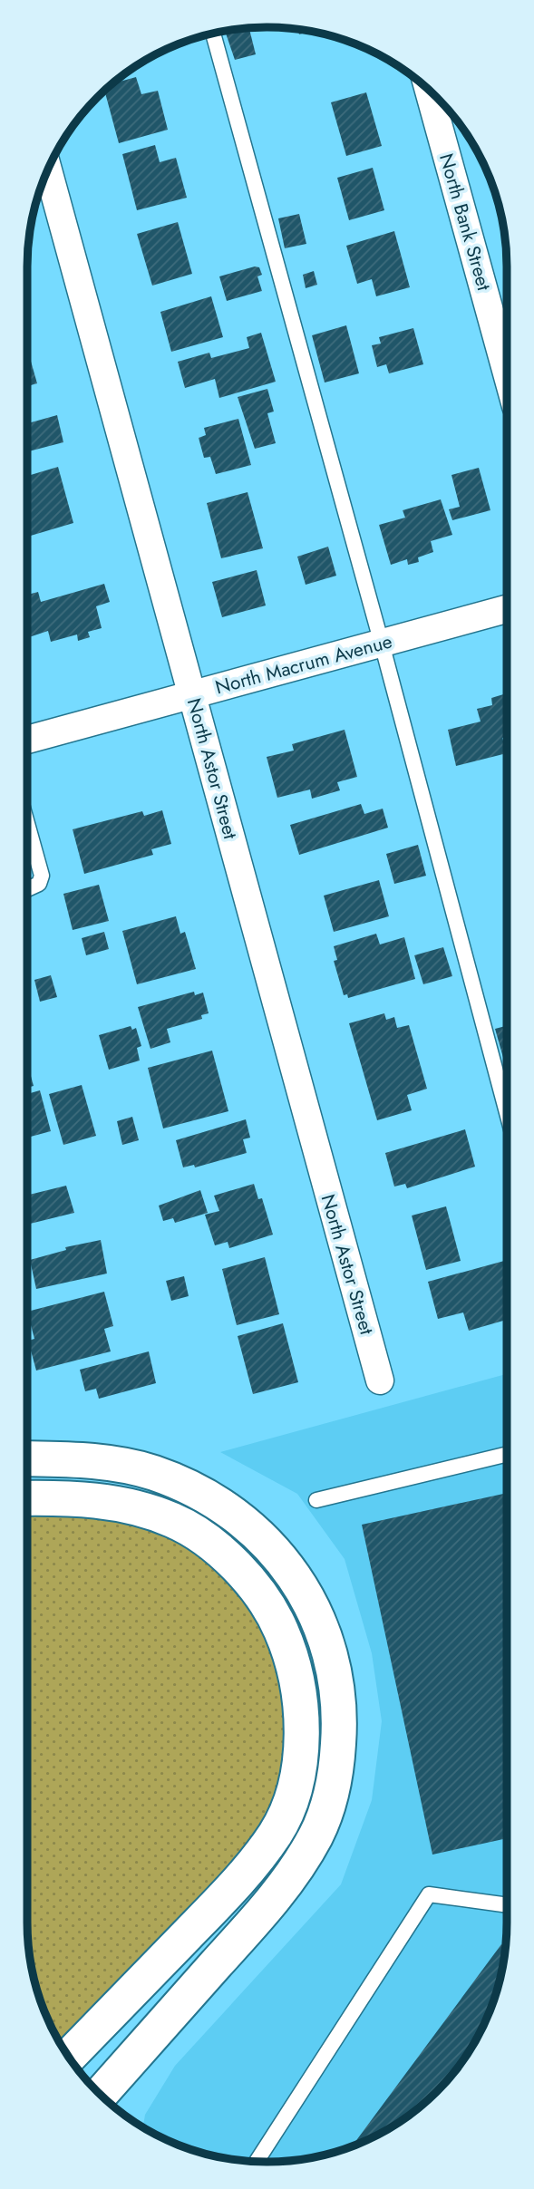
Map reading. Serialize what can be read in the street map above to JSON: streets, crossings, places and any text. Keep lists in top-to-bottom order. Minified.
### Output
{"streets":{"street":["North Bank Street","North Macrum Avenue","North Astor Street"]},"crossings":[["North Macrum Avenue","North Astor Street"]]}
